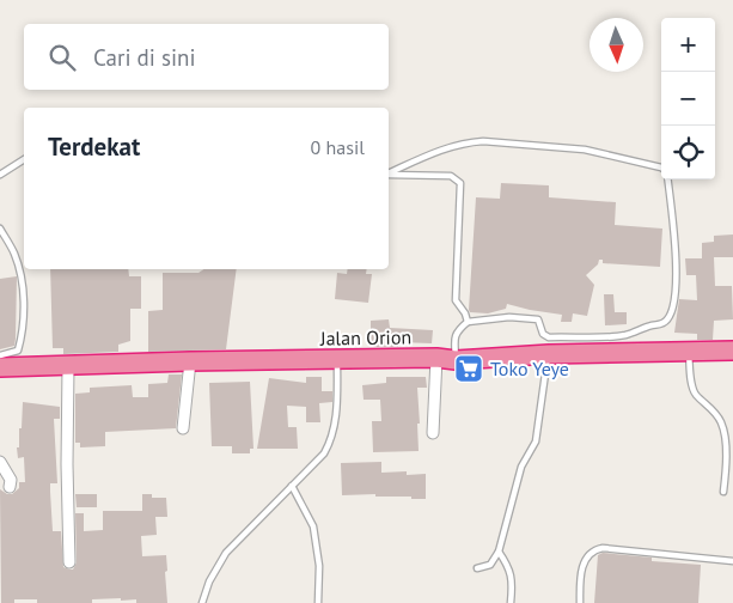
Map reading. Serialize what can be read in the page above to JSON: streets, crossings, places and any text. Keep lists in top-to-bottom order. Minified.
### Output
{"streets":{"highway":["Jalan Orion"]},"places":{"supermarket":["Toko Yeye"]},"north":"bottom","page":{"map_buttons":["+","−"],"search":"Cari di sini","heading":["Terdekat","0 hasil"]}}
